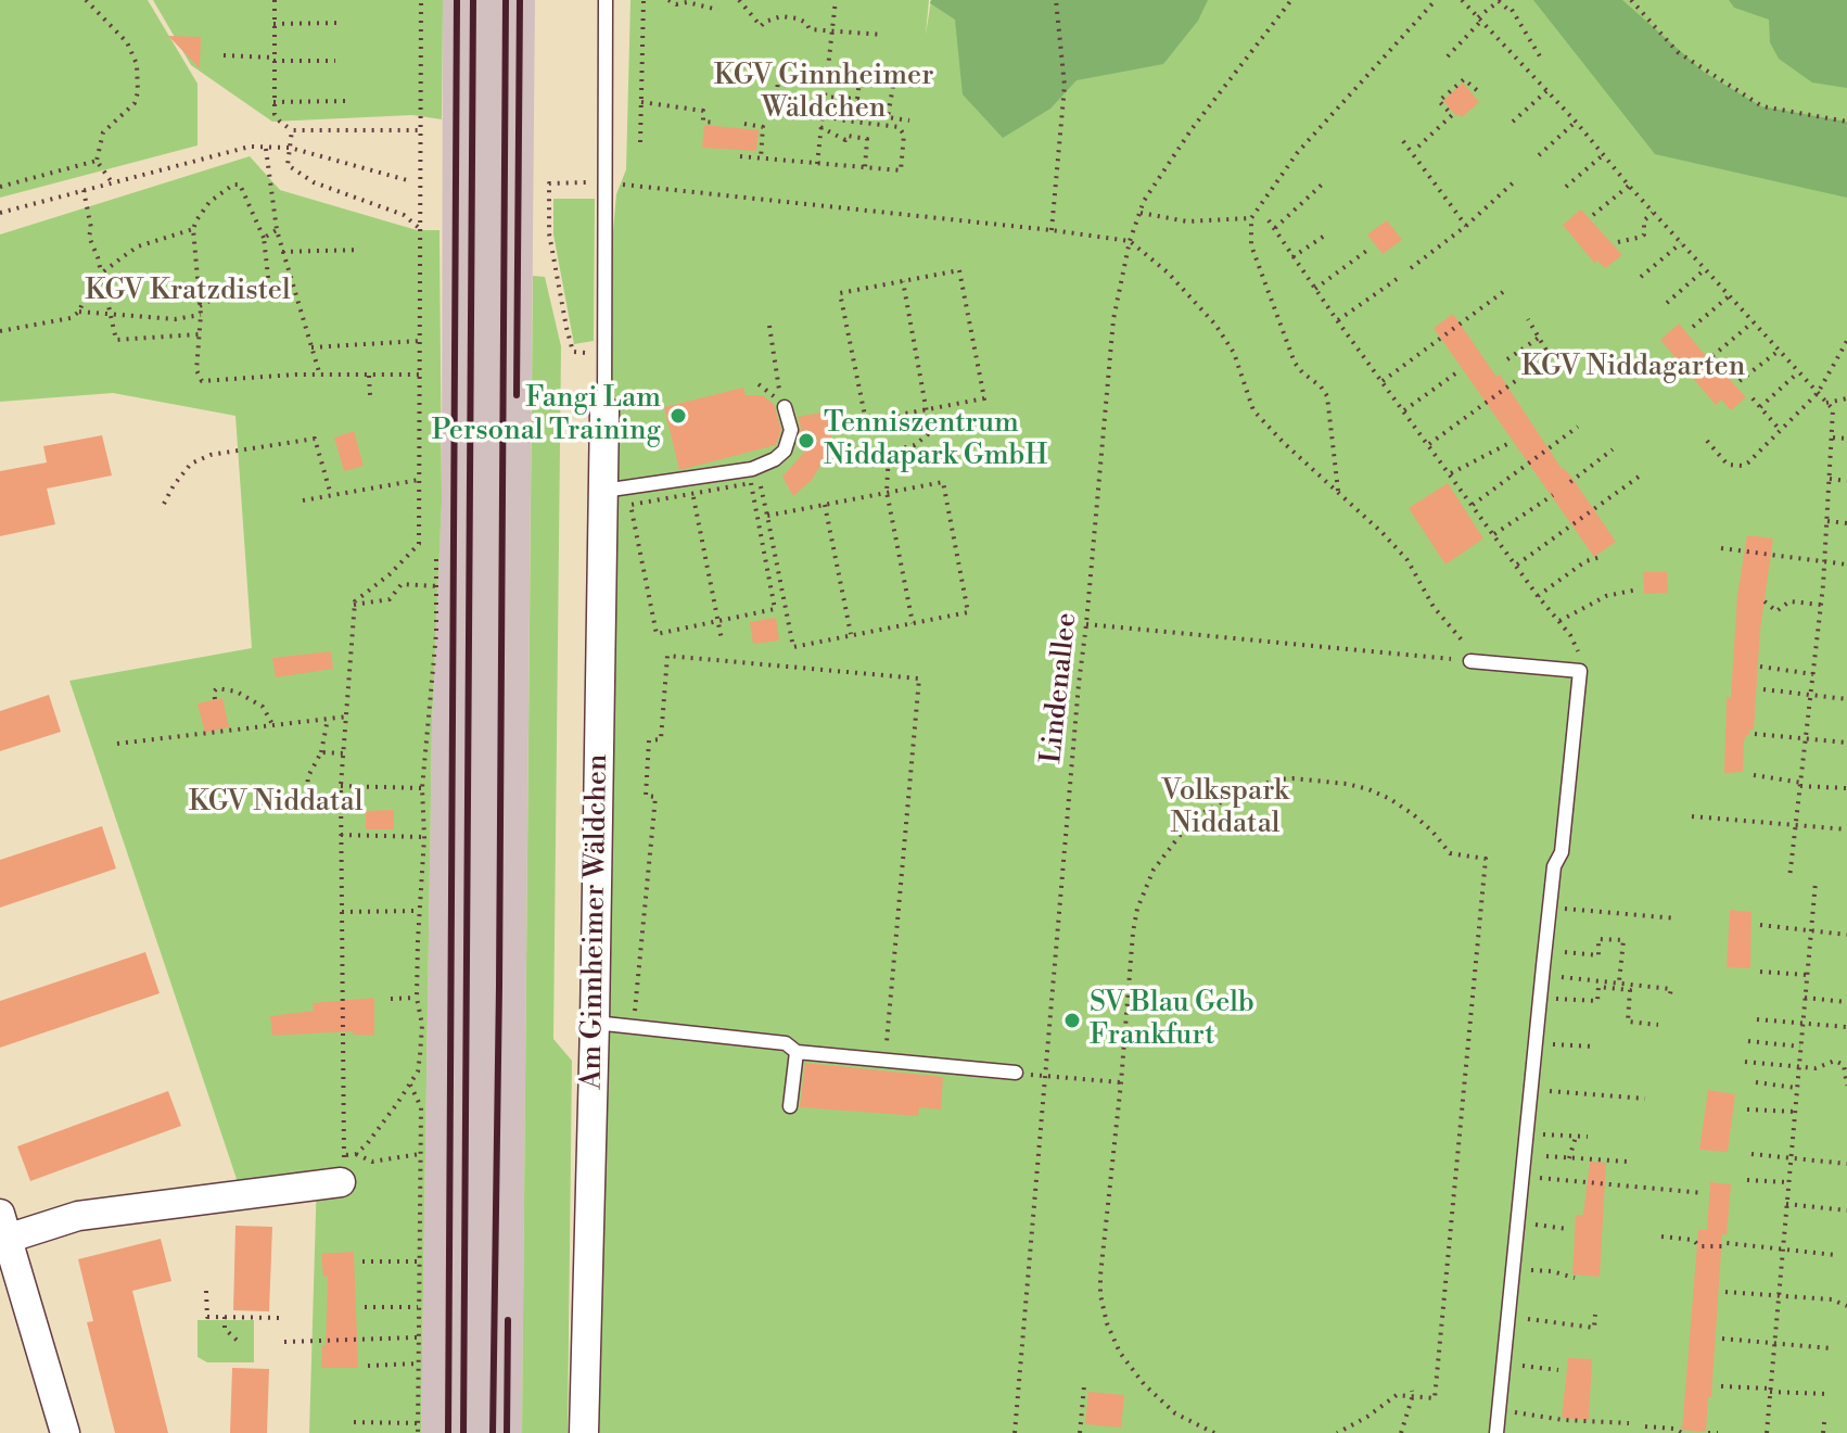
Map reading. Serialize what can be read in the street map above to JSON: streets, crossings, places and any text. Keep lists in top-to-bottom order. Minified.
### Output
{"streets":{"street":["Am Ginnheimer Wäldchen"],"path":["Lindenallee"]},"parks":["KGV Ginnheimer Wäldchen","KGV Kratzdistel","KGV Niddagarten","Volkspark Niddatal","KGV Niddatal"],"places":["Fangi Lam Personal Training","Tenniszentrum Niddapark GmbH","SV Blau Gelb Frankfurt"]}
